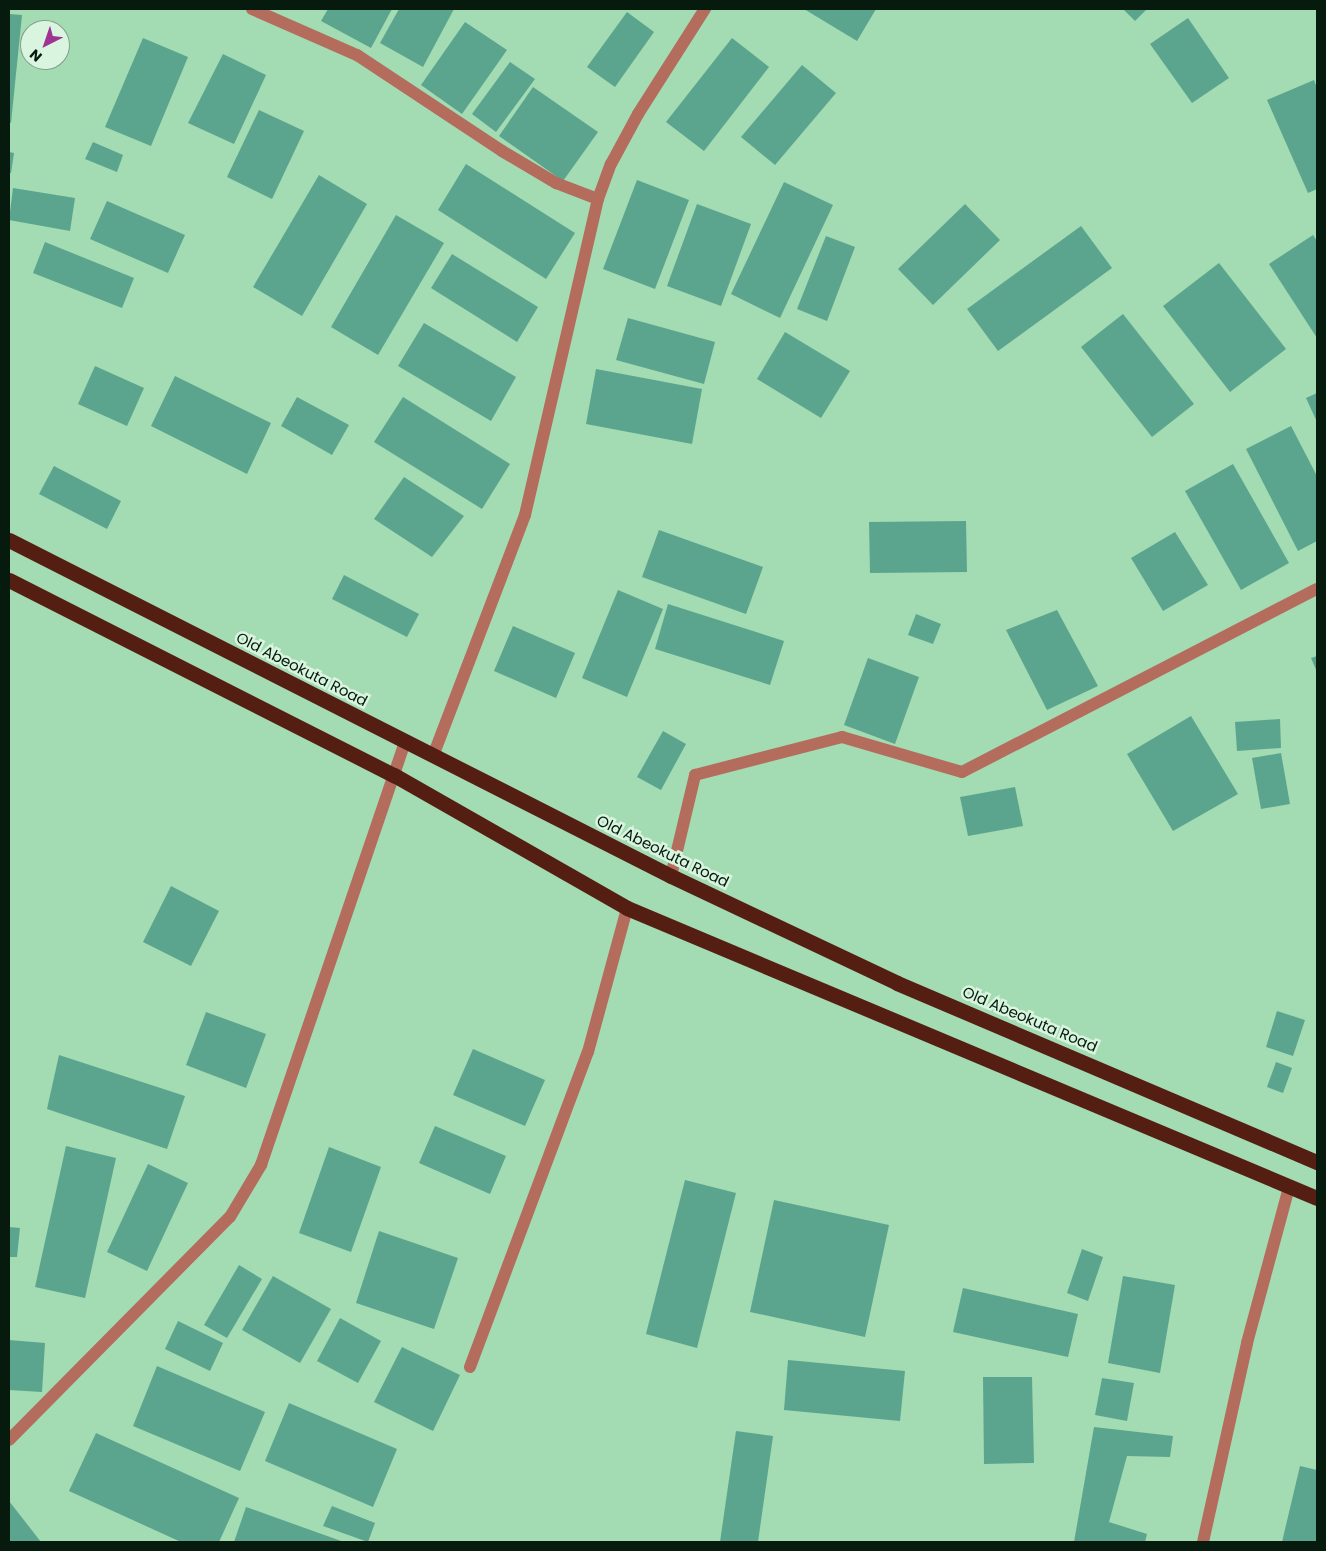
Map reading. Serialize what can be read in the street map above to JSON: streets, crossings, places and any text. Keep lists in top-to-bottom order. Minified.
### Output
{"streets":{"highway":["Old Abeokuta Road"]},"north":"bottom left"}
